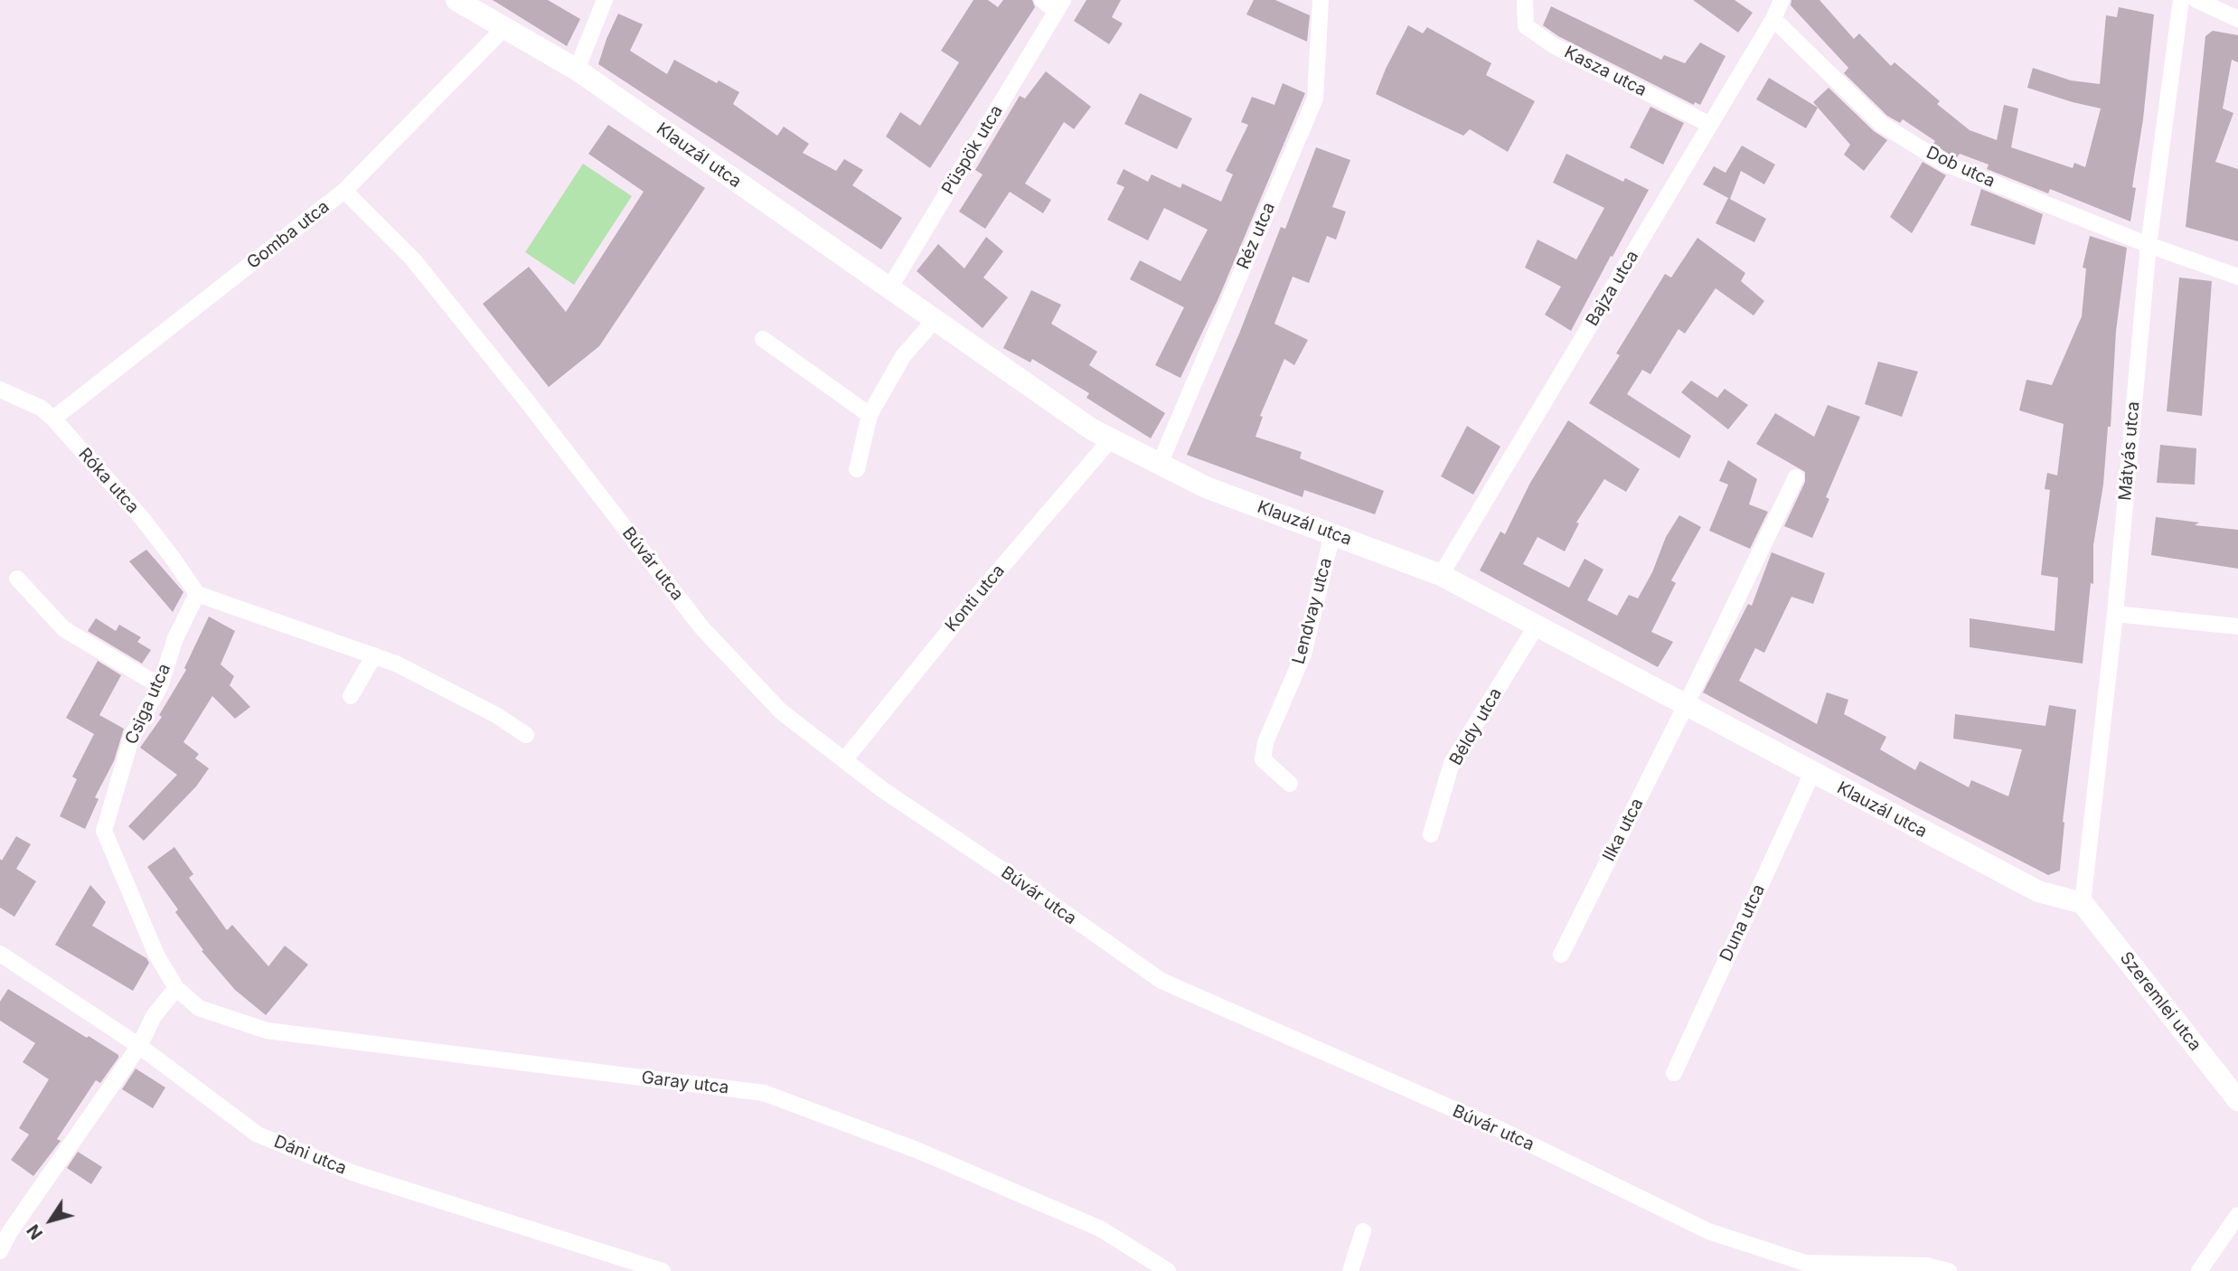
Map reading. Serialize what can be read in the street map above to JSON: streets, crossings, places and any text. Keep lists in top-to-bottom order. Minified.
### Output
{"streets":{"street":["Kasza utca","Püspök utca","Klauzál utca","Dob utca","Gomba utca","Réz utca","Bajza utca","Mátyás utca","Róka utca","Búvár utca","Konti utca","Lendvay utca","Csiga utca","Béldy utca","Ilka utca","Duna utca","Szeremlei utca","Garay utca","Dáni utca"]},"crossings":[["Kasza utca","Bajza utca"],["Püspök utca","Klauzál utca"],["Klauzál utca","Gomba utca"],["Klauzál utca","Réz utca"],["Klauzál utca","Bajza utca"],["Klauzál utca","Mátyás utca"],["Klauzál utca","Konti utca"],["Klauzál utca","Lendvay utca"],["Klauzál utca","Béldy utca"],["Klauzál utca","Ilka utca"],["Klauzál utca","Duna utca"],["Klauzál utca","Szeremlei utca"],["Dob utca","Bajza utca"],["Dob utca","Mátyás utca"],["Gomba utca","Róka utca"],["Gomba utca","Búvár utca"],["Mátyás utca","Szeremlei utca"],["Róka utca","Csiga utca"],["Búvár utca","Konti utca"],["Csiga utca","Garay utca"]],"north":"bottom left"}
